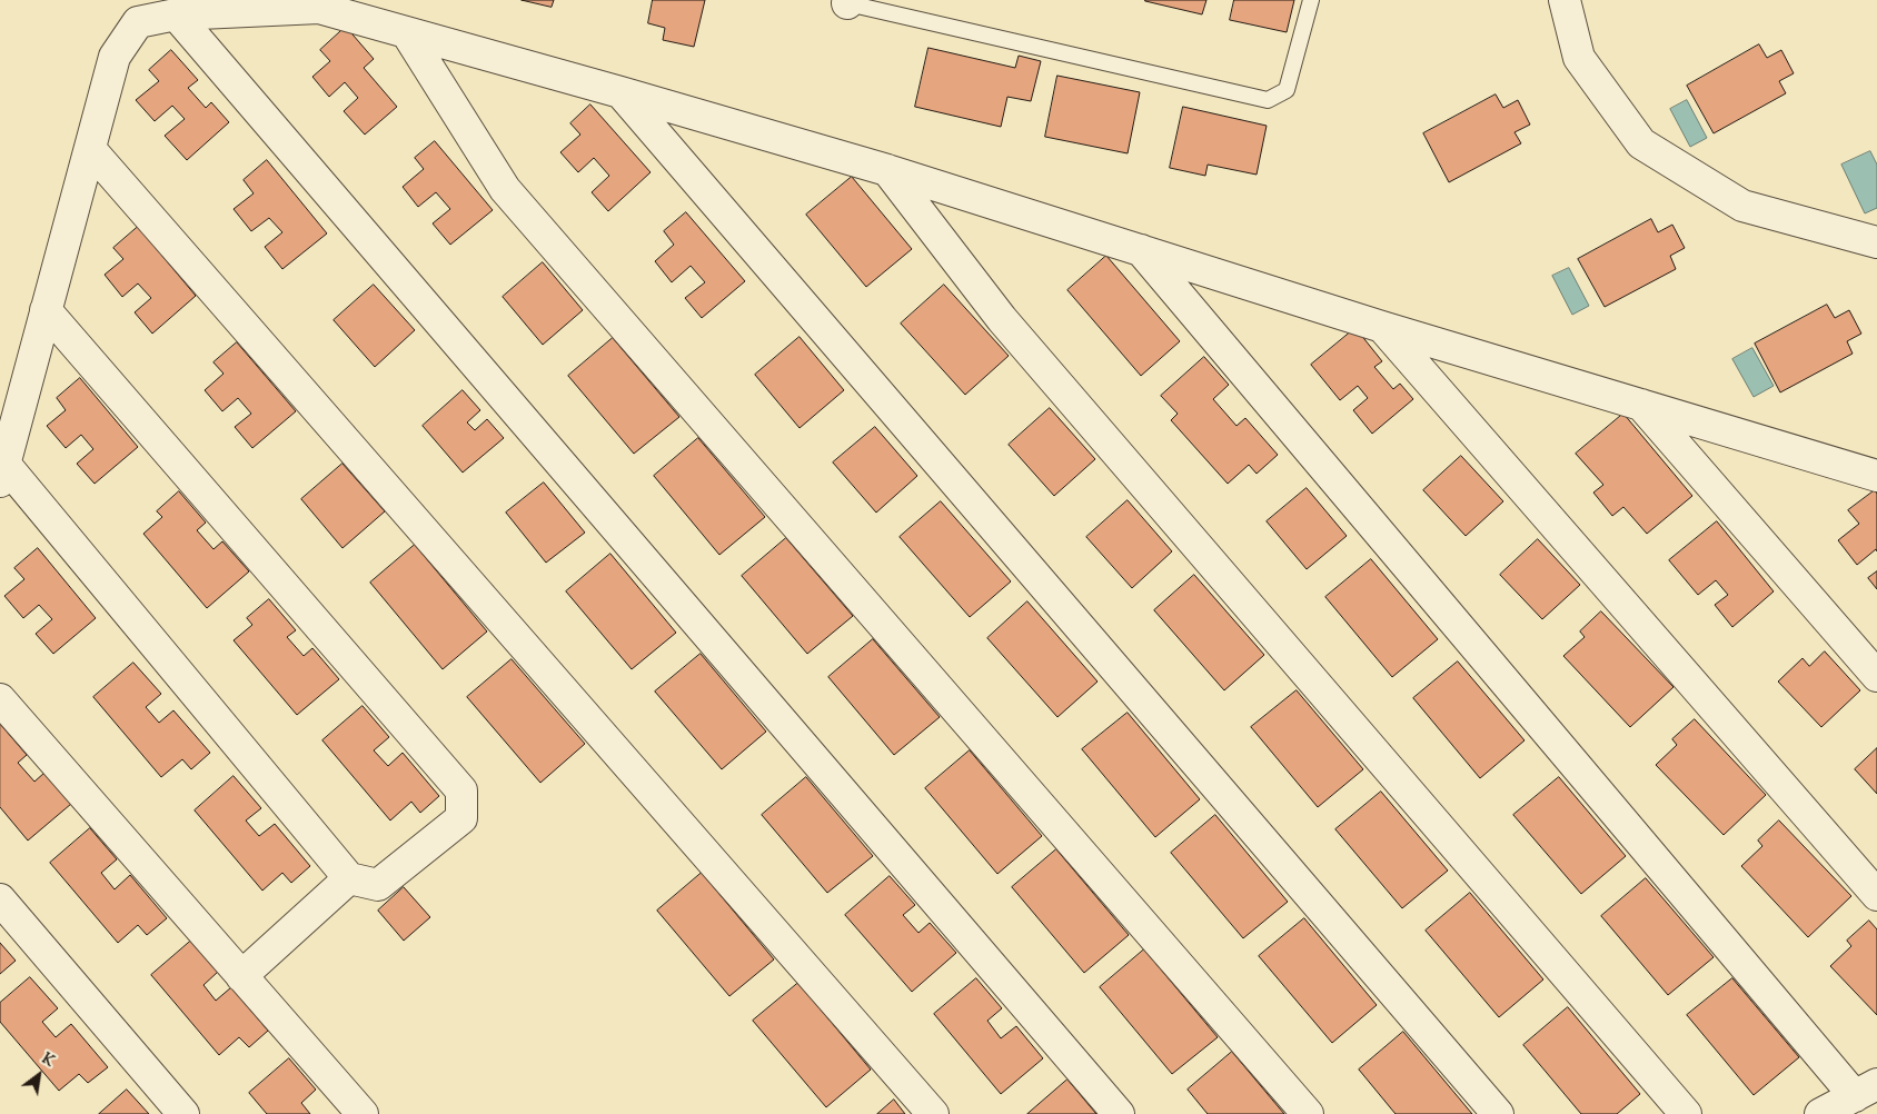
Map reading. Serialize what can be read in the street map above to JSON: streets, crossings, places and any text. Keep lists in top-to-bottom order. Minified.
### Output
{"north":"top right"}
